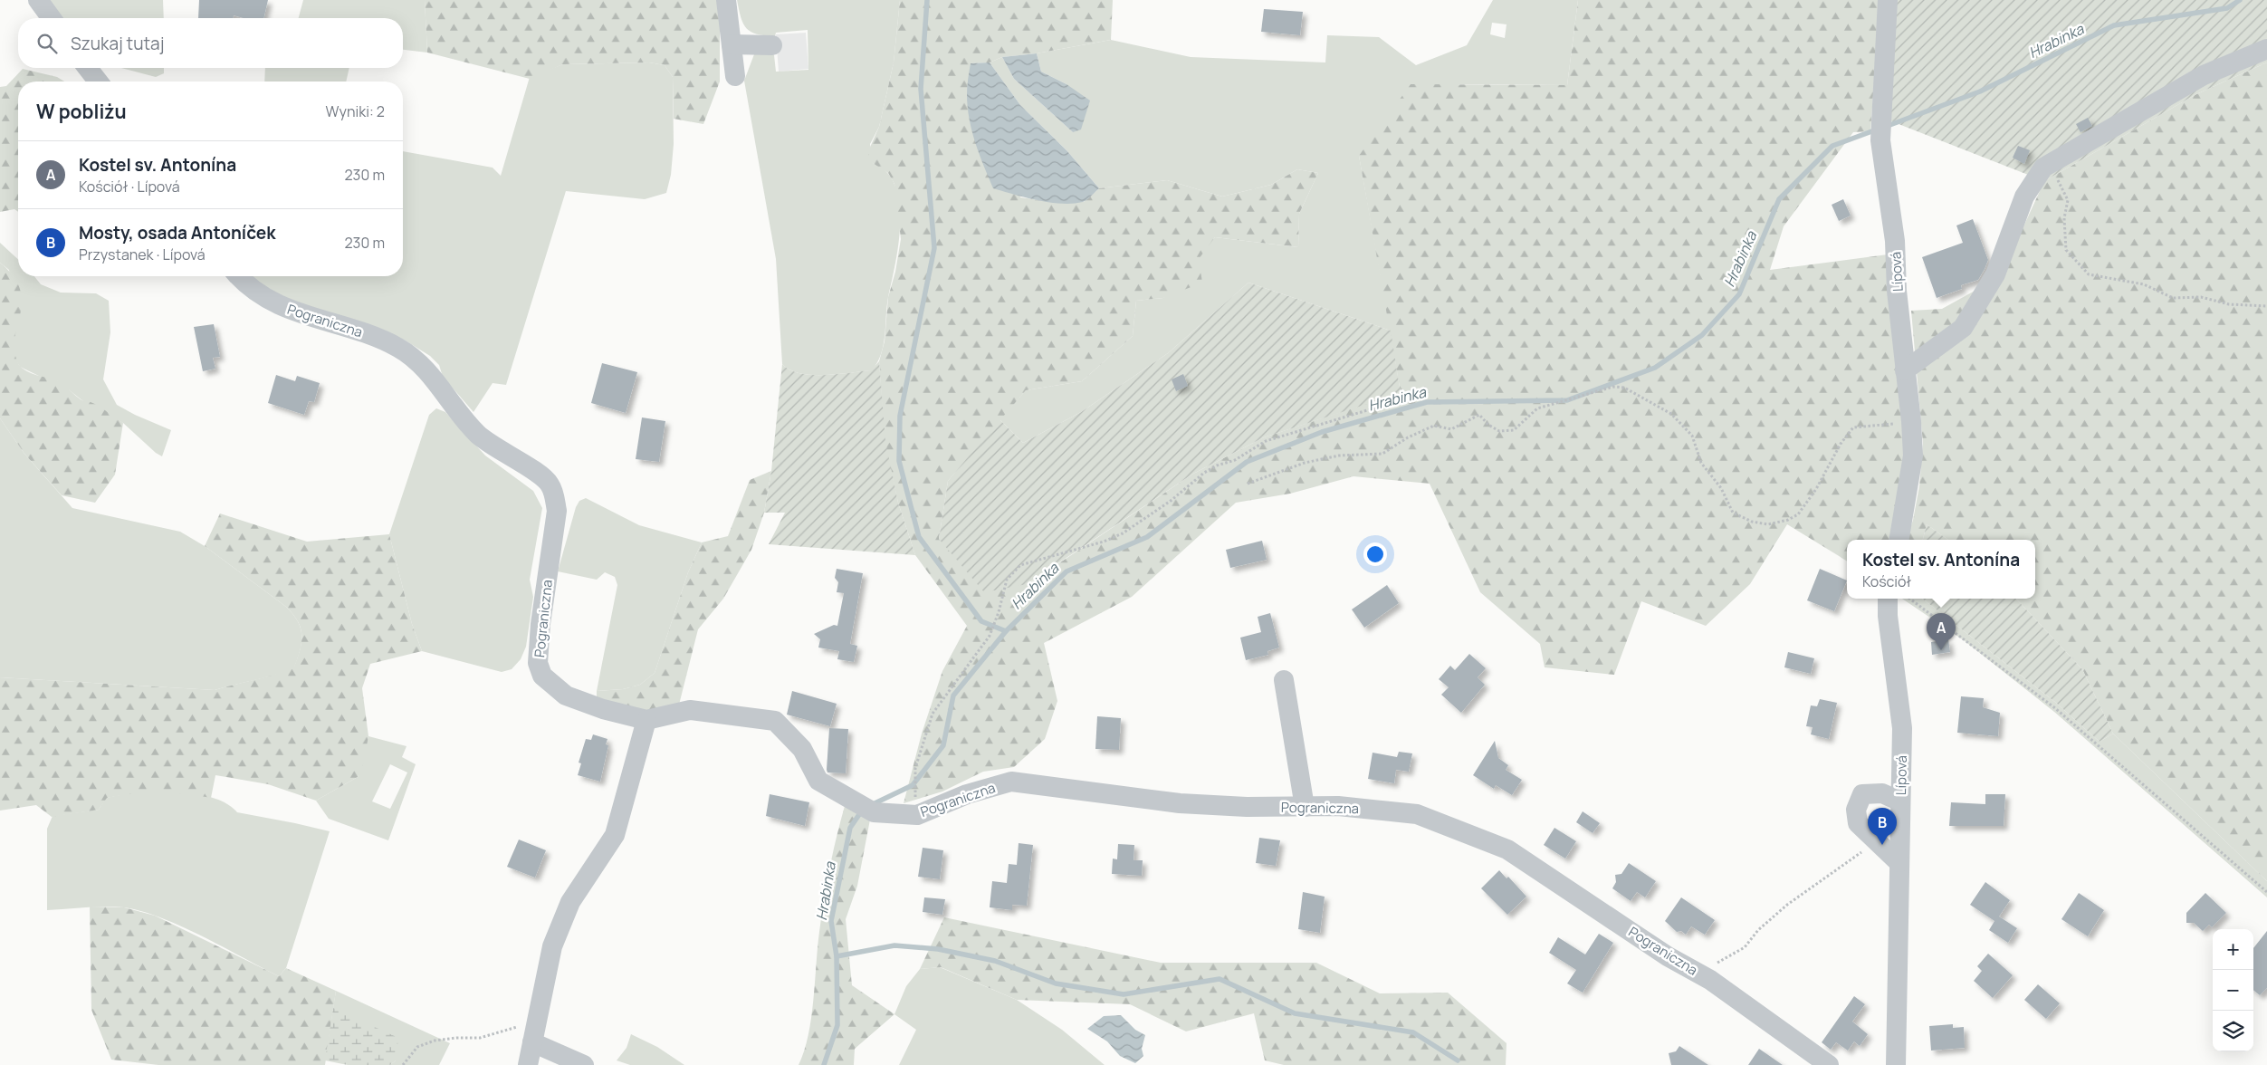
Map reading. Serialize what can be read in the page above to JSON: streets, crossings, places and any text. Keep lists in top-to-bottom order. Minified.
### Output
{"streets":{"street":["Lípová","Pograniczna"]},"water":["Hrabinka"],"page":{"search":"Szukaj tutaj","heading":["W pobliżu","Wyniki: 2"],"list":[{"mark":"A","name":"Kostel sv. Antonína","note":"Kościół · Lípová","value":"230 m"},{"mark":"B","name":"Mosty, osada Antoníček","note":"Przystanek · Lípová","value":"230 m"}],"popup":["Kostel sv. Antonína","Kościół"],"pins":["A","B"],"map_buttons":["+","−"]}}
